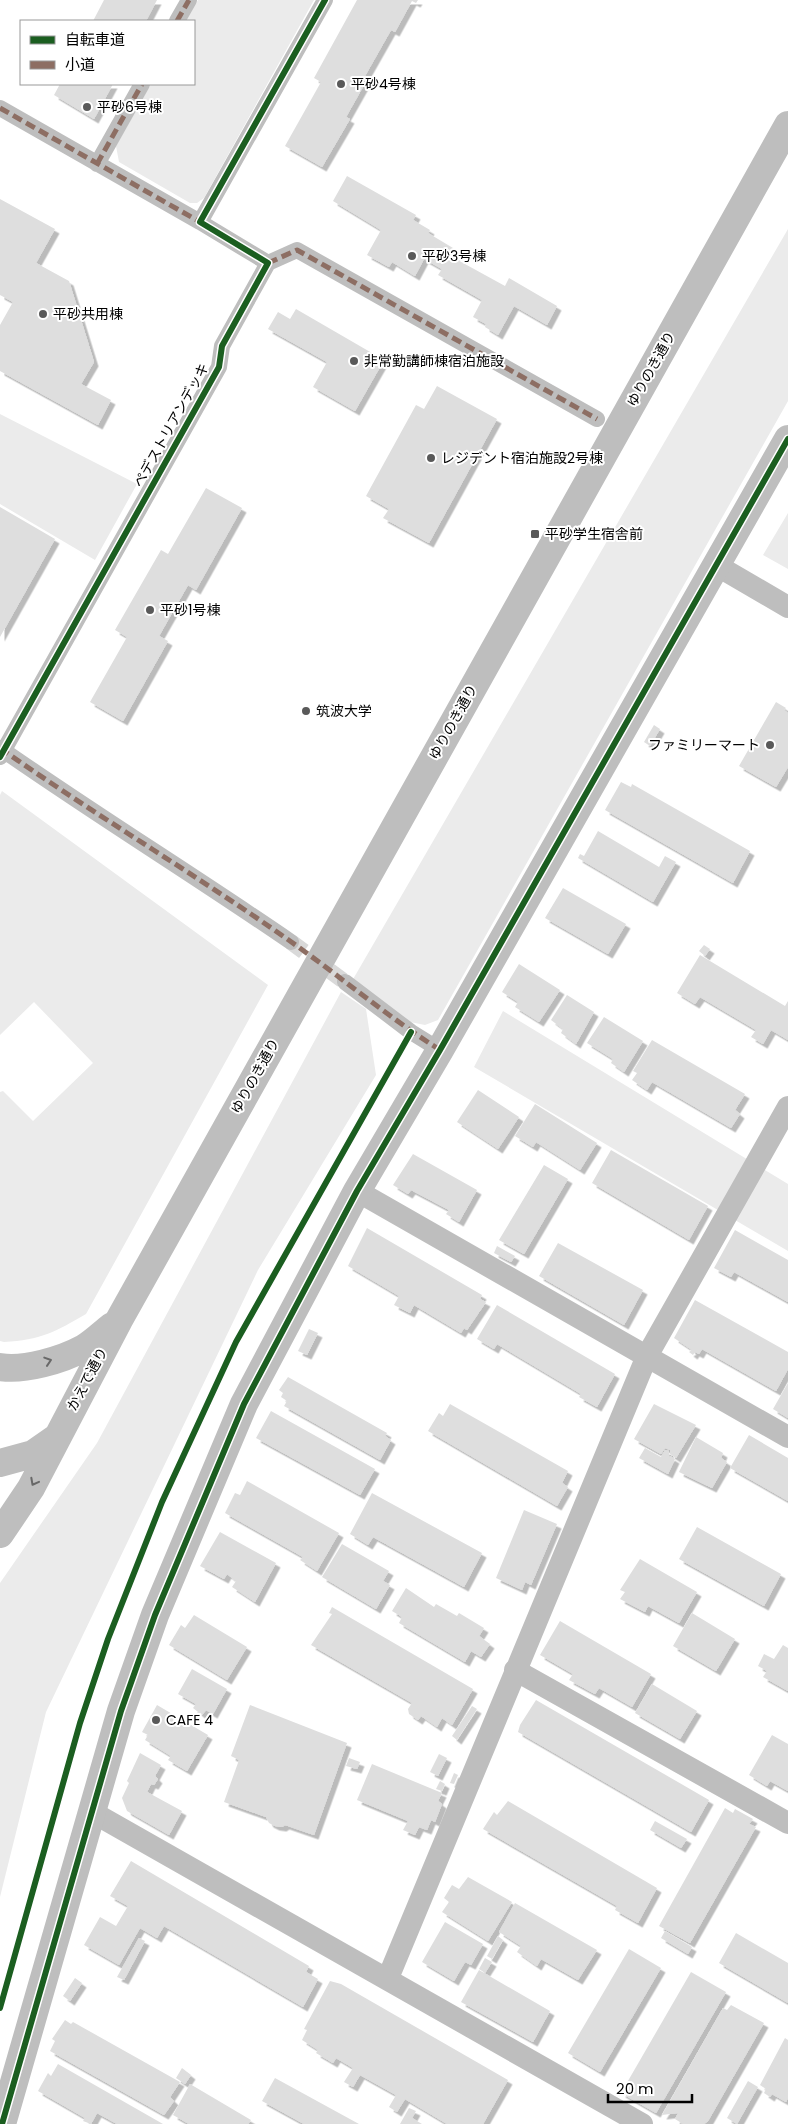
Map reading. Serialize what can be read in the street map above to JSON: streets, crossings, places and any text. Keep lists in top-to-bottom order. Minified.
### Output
{"streets":{"street":["ゆりのき通り","ペデストリアンデッキ","かえで通り"]},"crossings":[["ゆりのき通り","かえで通り"]],"places":{"other":["平砂4号棟","平砂6号棟","平砂3号棟","平砂共用棟","非常勤講師棟宿泊施設","レジデント宿泊施設2号棟","平砂1号棟","筑波大学","ファミリーマート","CAFE 4"],"transit":["平砂学生宿舎前"]},"legend":["自転車道","小道"],"scale_bar":"20 m"}
